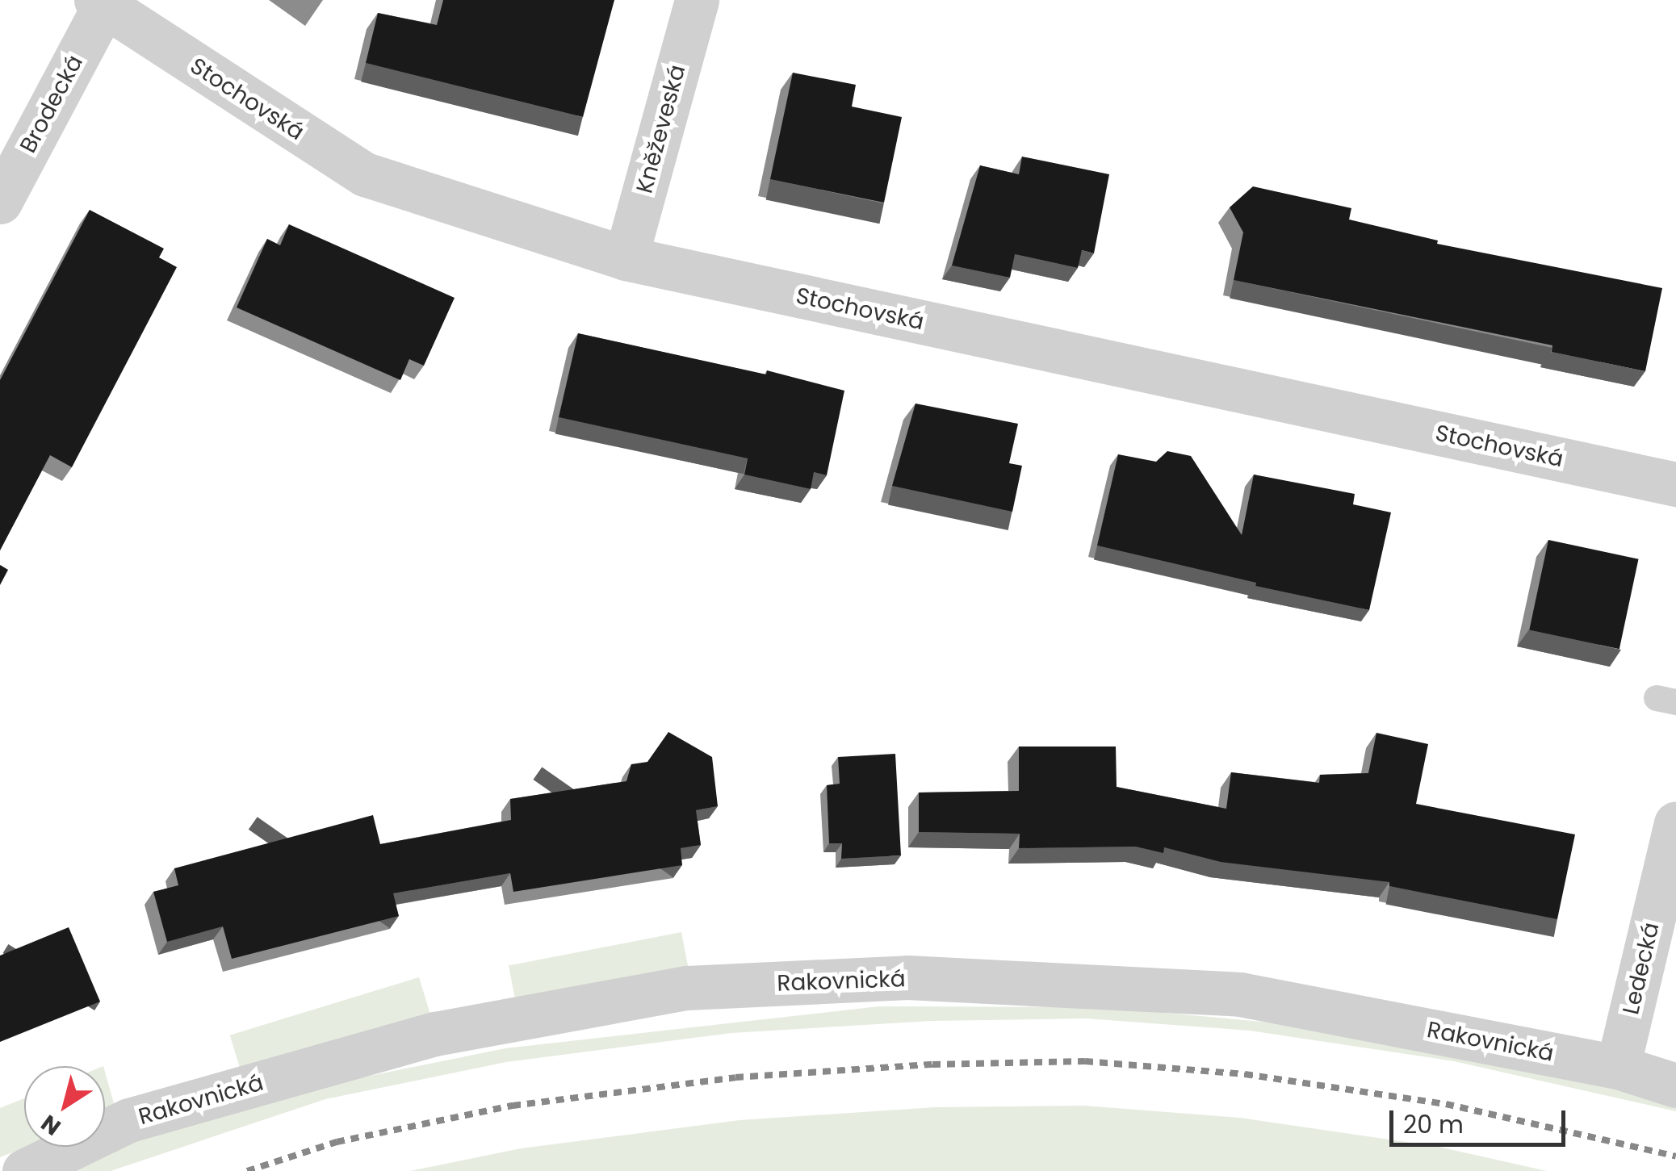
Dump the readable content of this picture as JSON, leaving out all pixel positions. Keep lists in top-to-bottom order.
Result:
{
  "streets": {
    "street": [
      "Stochovská",
      "Brodecká",
      "Kněževeská",
      "Ledecká",
      "Rakovnická"
    ]
  },
  "crossings": [
    ["Stochovská", "Brodecká"],
    ["Stochovská", "Kněževeská"],
    ["Ledecká", "Rakovnická"]
  ],
  "scale_bar": "20 m",
  "north": "bottom left"
}
